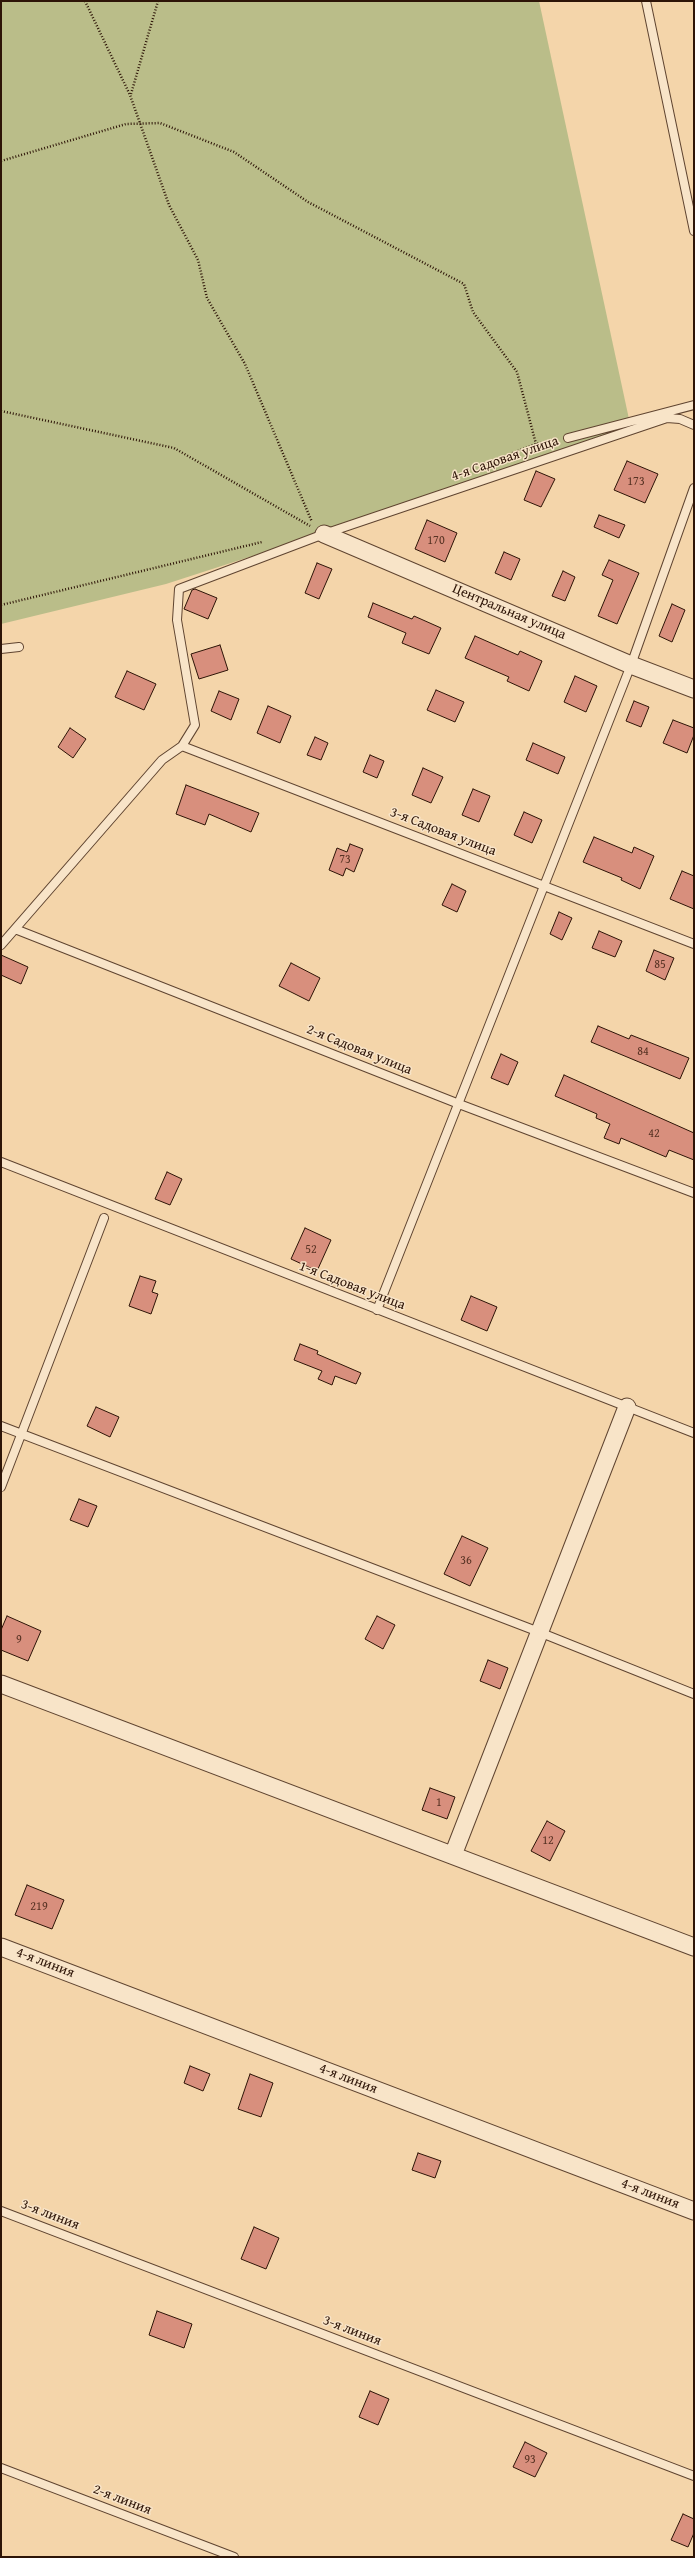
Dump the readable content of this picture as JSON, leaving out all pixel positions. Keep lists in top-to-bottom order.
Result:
{
  "streets": {
    "street": ["Центральная улица", "4-я линия"],
    "lane": [
      "4-я Садовая улица",
      "3-я Садовая улица",
      "2-я Садовая улица",
      "1-я Садовая улица",
      "3-я линия",
      "2-я линия"
    ]
  },
  "crossings": [
    ["4-я Садовая улица", "Центральная улица"],
    ["4-я Садовая улица", "3-я Садовая улица"]
  ],
  "house_numbers": [
    "173",
    "170",
    "73",
    "85",
    "84",
    "42",
    "52",
    "36",
    "9",
    "1",
    "12",
    "219",
    "93"
  ]
}
